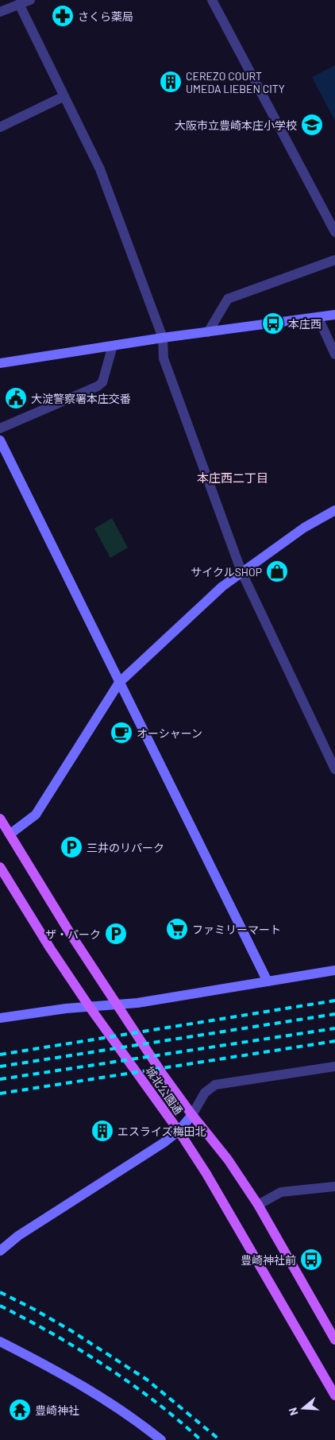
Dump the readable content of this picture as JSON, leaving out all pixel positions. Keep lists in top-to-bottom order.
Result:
{
  "streets": {
    "main road": ["城北公園通"]
  },
  "districts": ["本庄西二丁目"],
  "places": {
    "pharmacy": ["さくら薬局"],
    "building": ["CEREZO COURT UMEDA LIEBEN CITY", "エスライズ梅田北"],
    "school or university": ["大阪市立豊崎本庄小学校"],
    "bus stop": ["本庄西", "豊崎神社前"],
    "public building": ["大淀警察署本庄交番"],
    "shop": ["サイクルSHOP"],
    "cafe": ["オーシャーン"],
    "parking": ["三井のリパーク", "ザ・パーク"],
    "supermarket": ["ファミリーマート"],
    "temple": ["豊崎神社"]
  },
  "north": "left"
}
